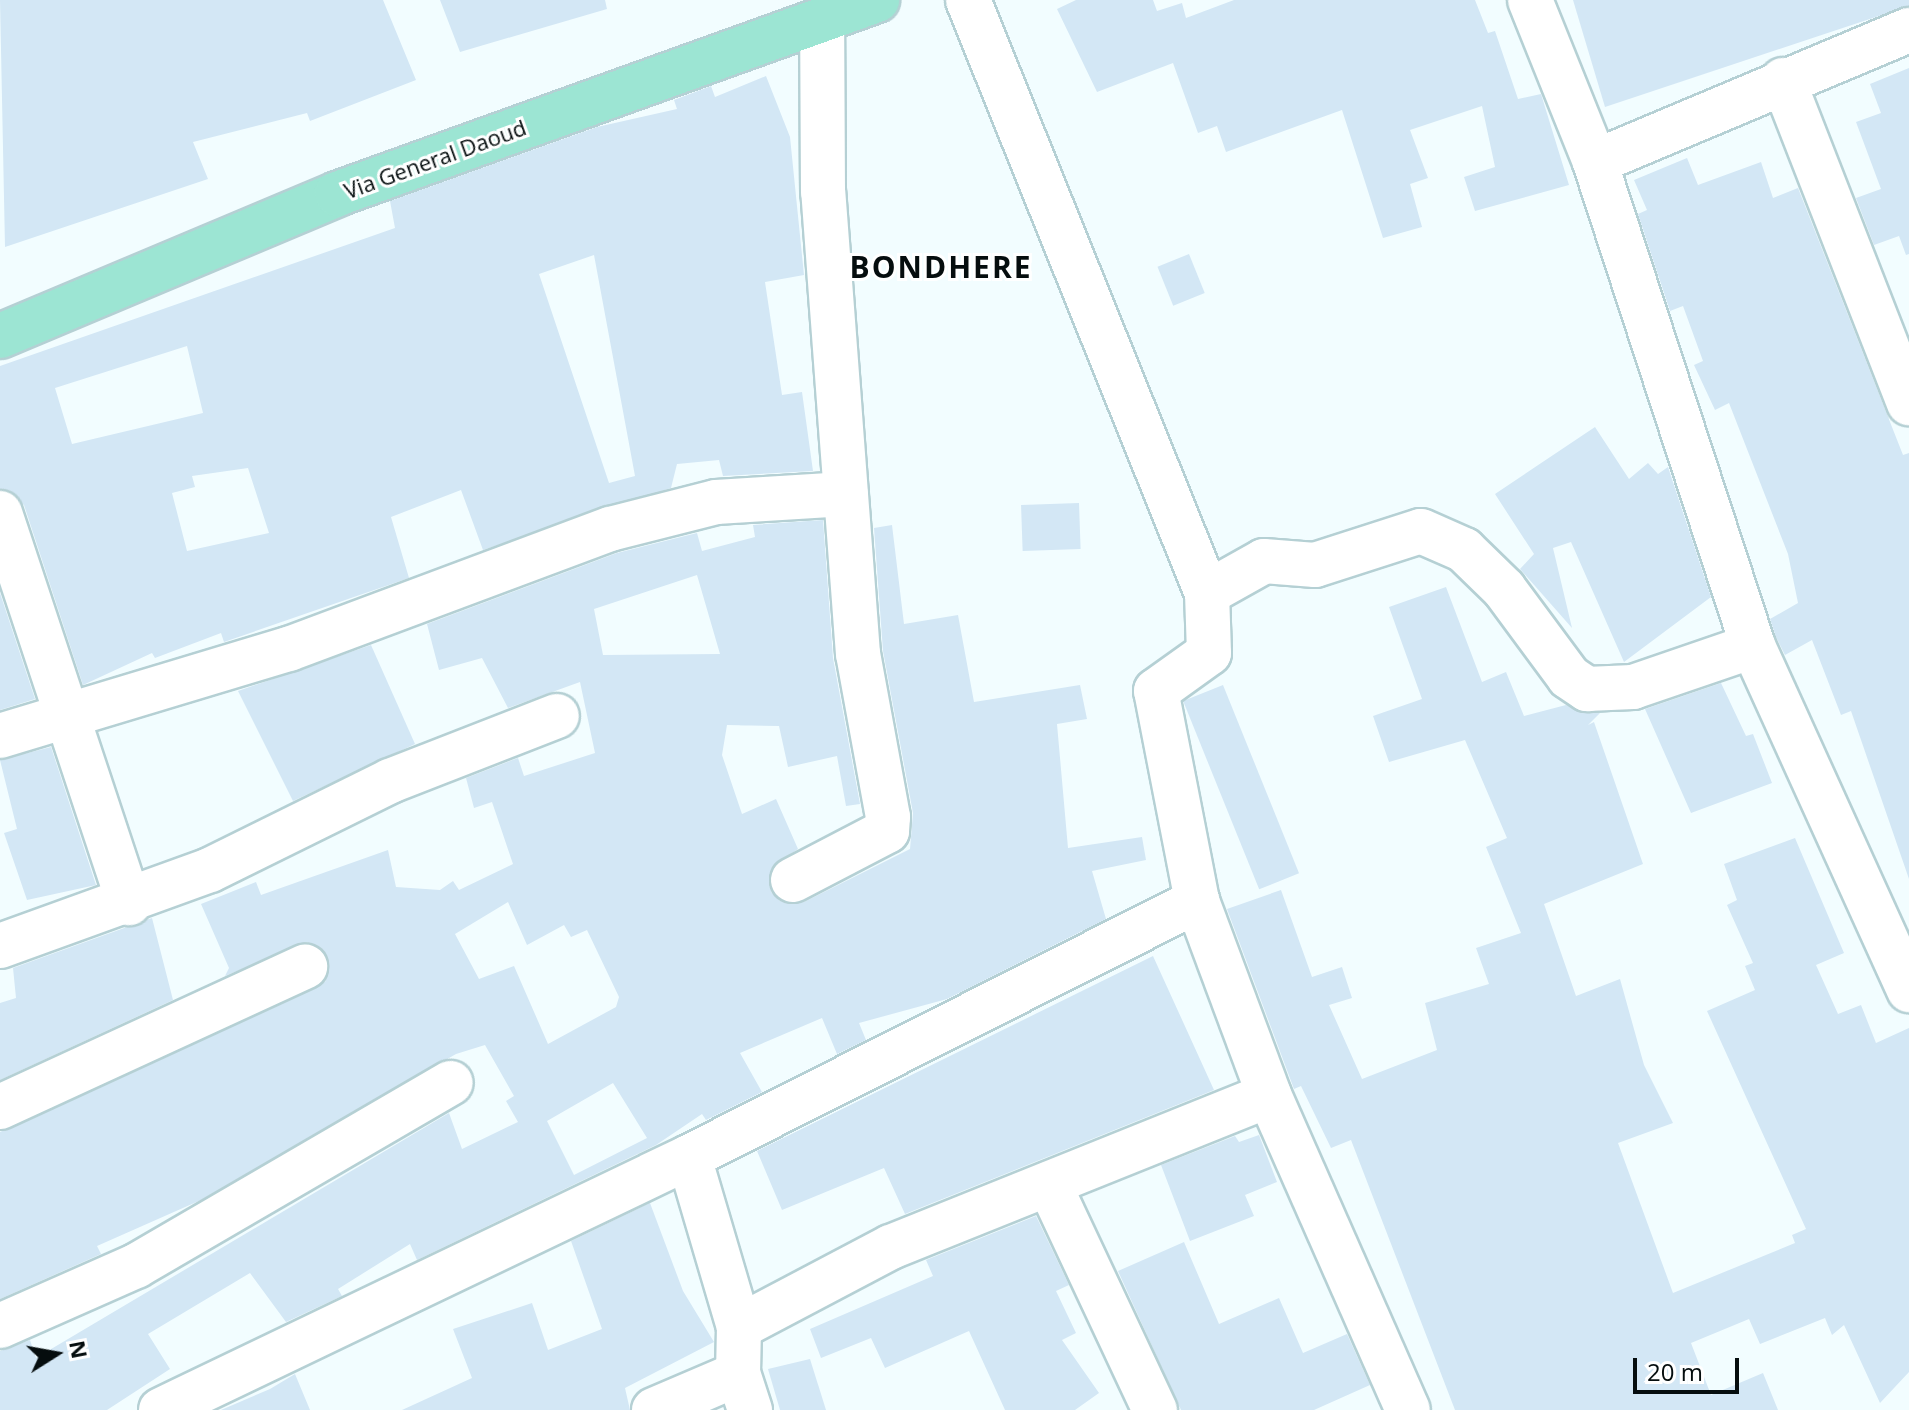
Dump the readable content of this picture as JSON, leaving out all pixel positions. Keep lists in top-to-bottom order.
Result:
{
  "streets": {
    "main road": ["Via General Daoud"]
  },
  "districts": ["BONDHERE"],
  "scale_bar": "20 m",
  "north": "right"
}
